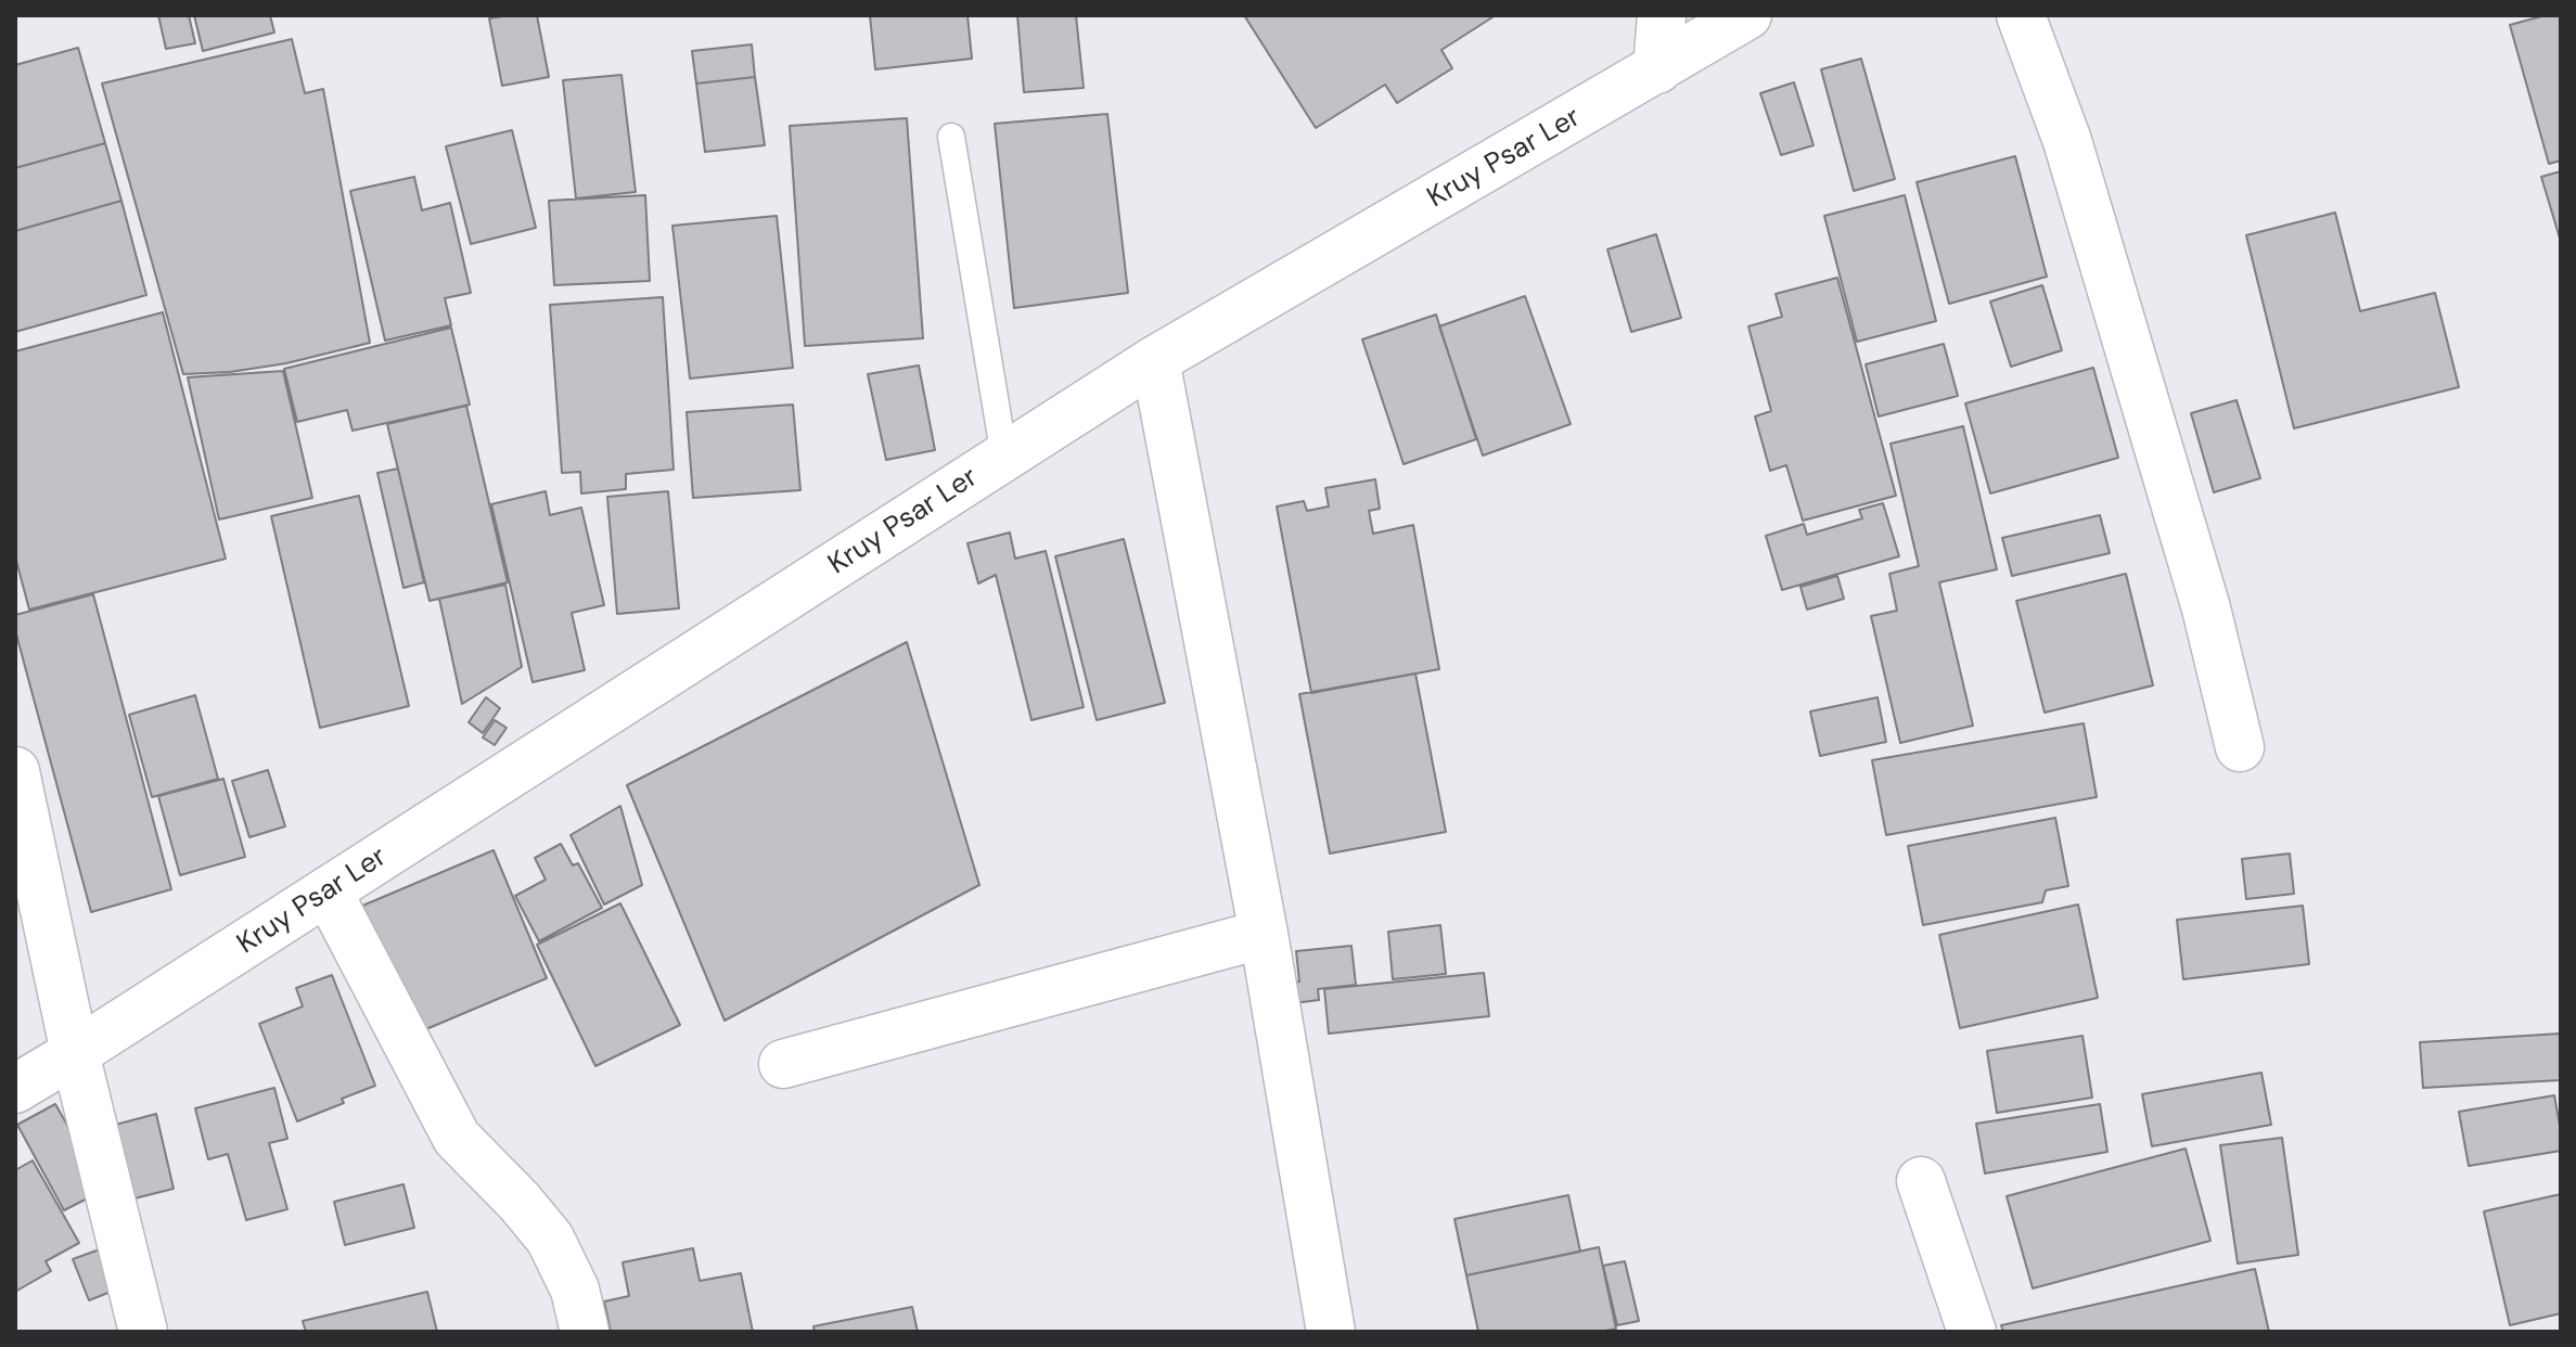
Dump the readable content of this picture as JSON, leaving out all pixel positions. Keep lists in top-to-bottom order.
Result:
{
  "streets": {
    "street": ["Kruy Psar Ler"]
  }
}
